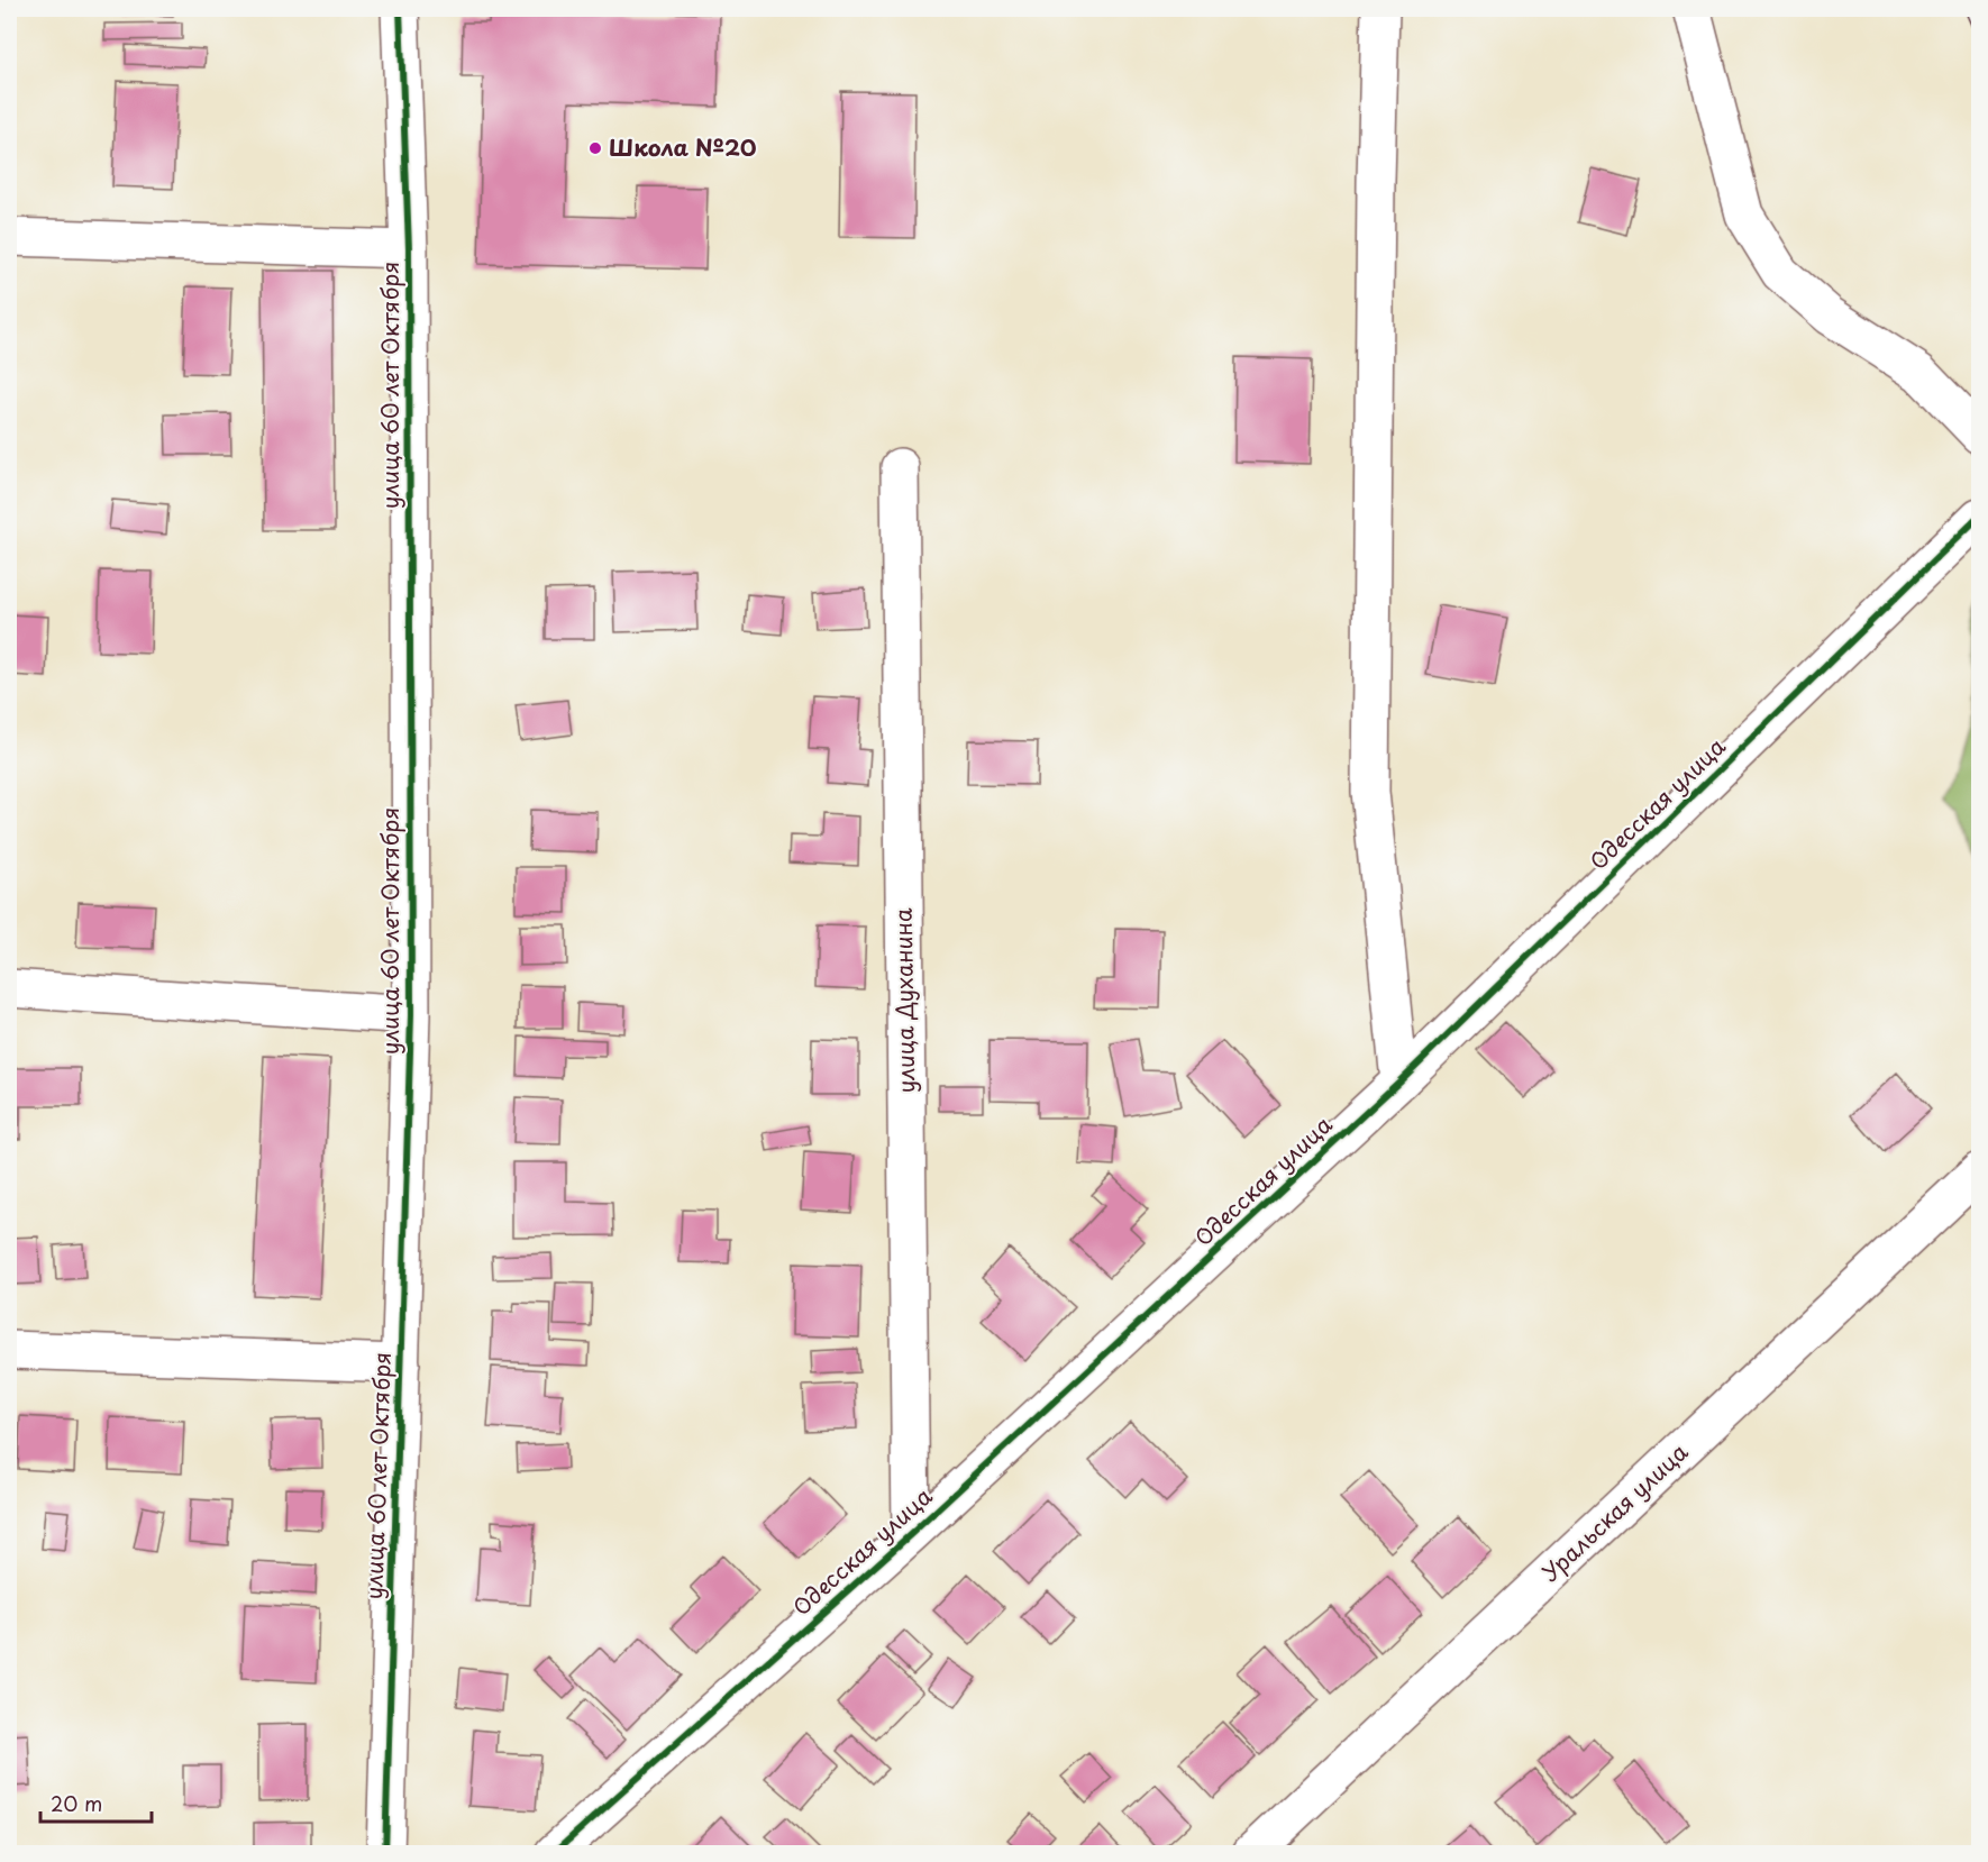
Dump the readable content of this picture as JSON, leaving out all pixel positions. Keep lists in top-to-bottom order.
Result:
{
  "streets": {
    "street": [
      "улица 60 лет Октября",
      "Одесская улица",
      "улица Духанина",
      "Уральская улица"
    ]
  },
  "crossings": [
    ["Одесская улица", "улица Духанина"]
  ],
  "places": ["Школа №20"],
  "scale_bar": "20 m"
}
